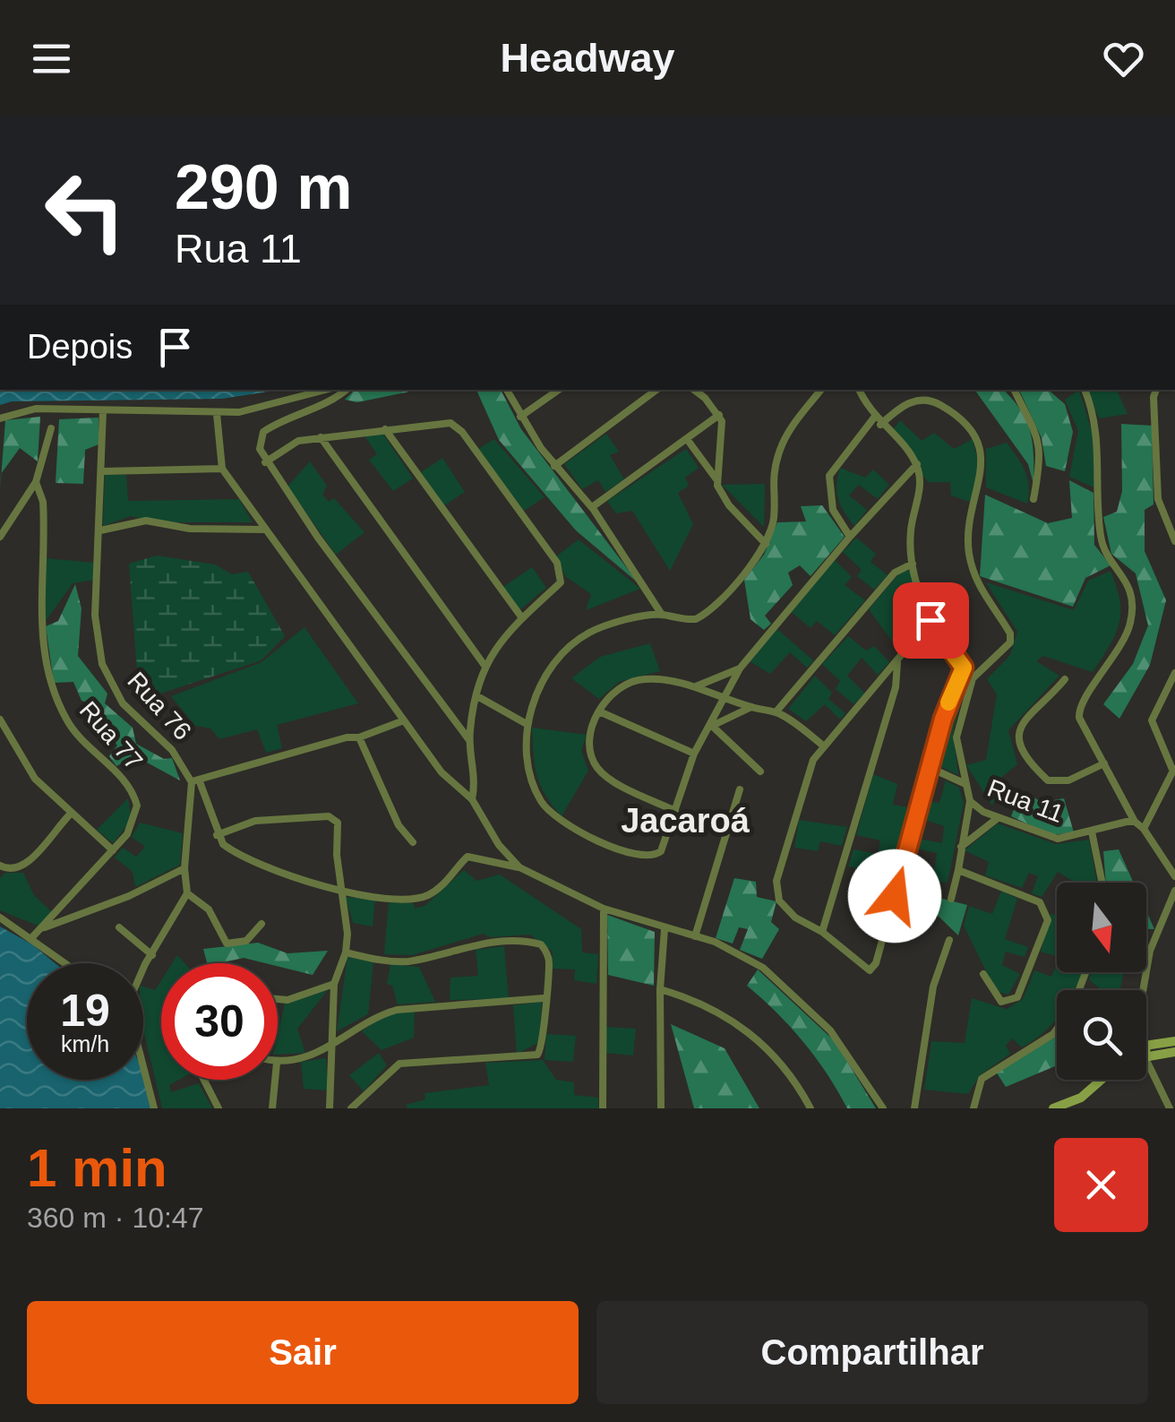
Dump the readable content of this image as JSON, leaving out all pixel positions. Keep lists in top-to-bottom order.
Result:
{
  "streets": {
    "street": ["Rua 76", "Rua 77", "Rua 11"]
  },
  "districts": ["Jacaroá"],
  "north": "bottom",
  "page": {
    "header": "Headway",
    "turn": ["290 m", "Rua 11"],
    "then": "Depois",
    "speed": "19 km/h",
    "limit": "30",
    "heading": ["1 min", "360 m · 10:47"],
    "buttons": ["Sair", "Compartilhar"]
  }
}
